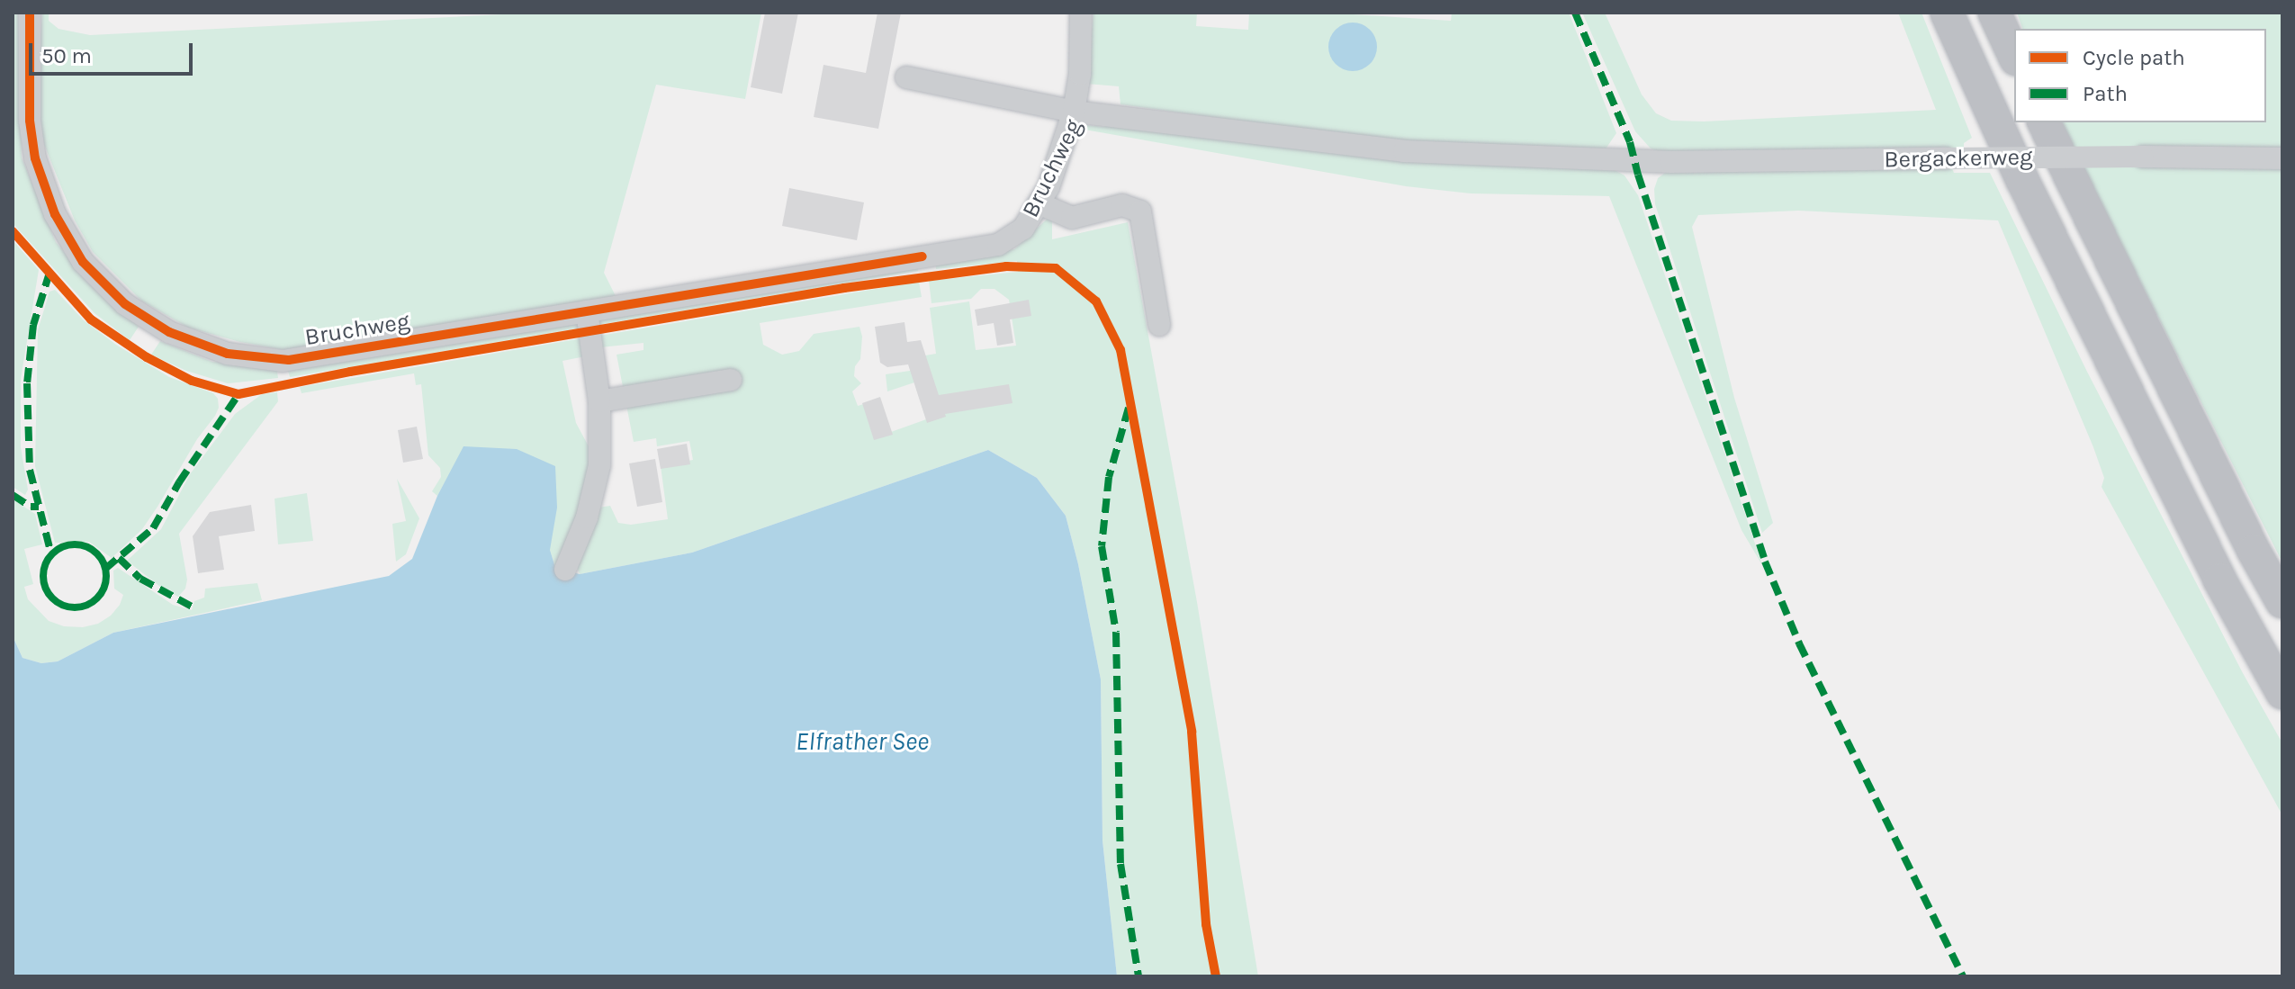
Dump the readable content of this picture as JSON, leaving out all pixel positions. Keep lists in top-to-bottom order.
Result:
{
  "streets": {
    "street": ["Bergackerweg", "Bruchweg"]
  },
  "crossings": [
    ["Bergackerweg", "Bruchweg"]
  ],
  "water": ["Elfrather See"],
  "legend": ["Cycle path", "Path"],
  "scale_bar": "50 m"
}
